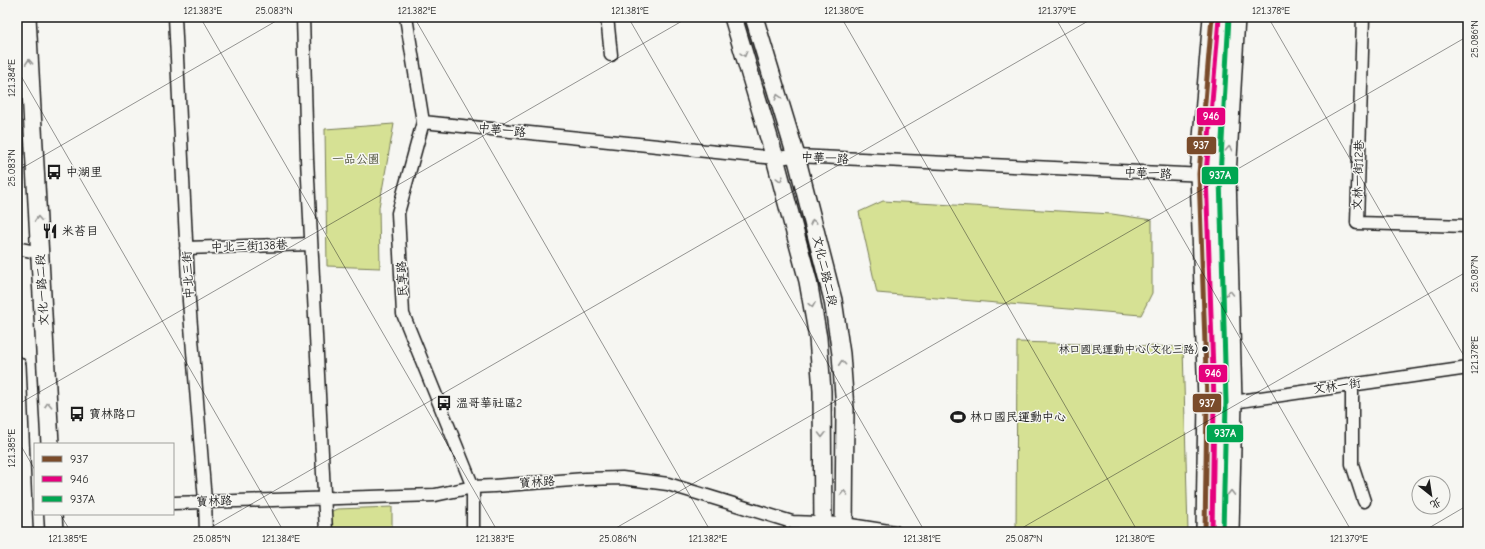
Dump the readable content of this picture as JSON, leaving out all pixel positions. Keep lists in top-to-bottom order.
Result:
{
  "streets": {
    "street": [
      "中華一路",
      "文林一街12巷",
      "中北三街138巷",
      "文化二路二段",
      "中北三街",
      "民享路",
      "文化一路二段",
      "文林一街",
      "寶林路"
    ]
  },
  "crossings": [
    ["中華一路", "文化二路二段"],
    ["中華一路", "民享路"],
    ["中北三街138巷", "中北三街"],
    ["文化二路二段", "寶林路"],
    ["中北三街", "寶林路"],
    ["民享路", "寶林路"]
  ],
  "one_way": ["文化一路二段"],
  "parks": ["一品公園"],
  "places": {
    "bus stop": ["中湖里", "溫哥華社區2", "寶林路口"],
    "restaurant": ["米苔目"],
    "other": ["林口國民運動中心(文化三路)"],
    "sports": ["林口國民運動中心"]
  },
  "lines": ["transit line 937", "transit line 937A", "transit line 946"],
  "legend": ["937", "946", "937A"],
  "north": "bottom right",
  "coordinates": [
    "121.383°E",
    "25.083°N",
    "121.382°E",
    "121.381°E",
    "121.380°E",
    "121.379°E",
    "121.378°E",
    "25.086°N",
    "121.384°E",
    "25.087°N",
    "121.385°E",
    "25.085°N"
  ]
}
